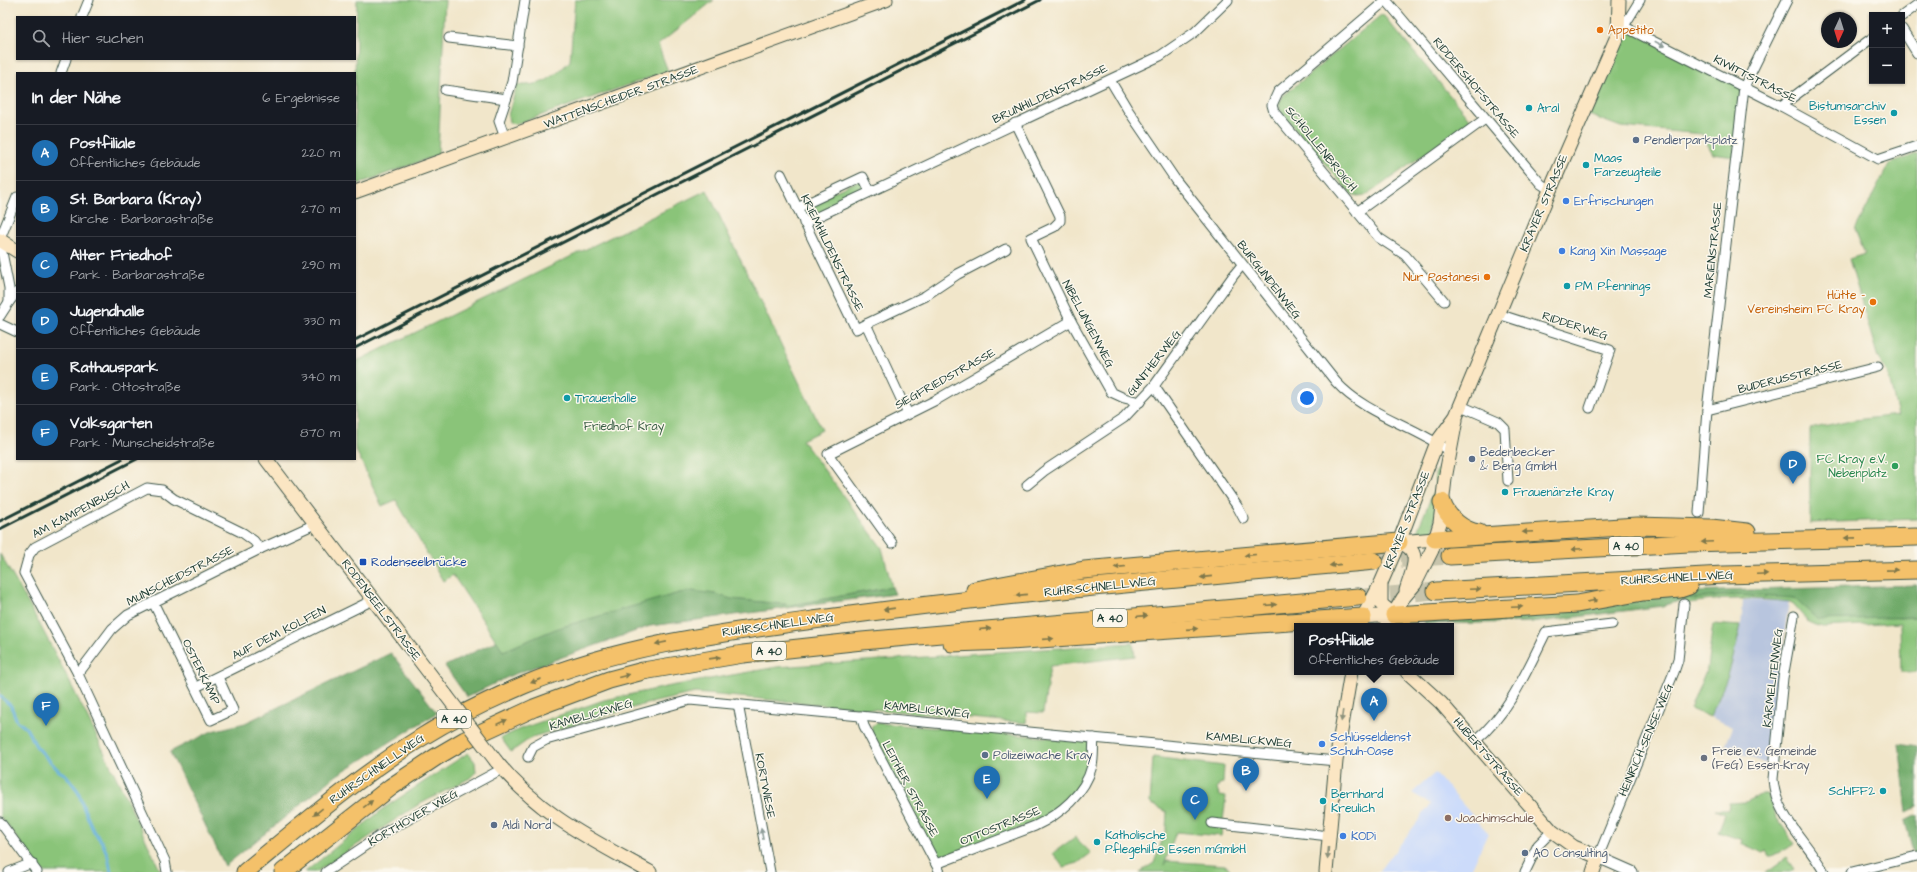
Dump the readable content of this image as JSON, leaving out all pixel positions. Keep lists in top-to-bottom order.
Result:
{
  "streets": {
    "highway": ["A 40", "RUHRSCHNELLWEG"],
    "main road": [
      "WATTENSCHEIDER STRASSE",
      "KRAYER STRASSE",
      "RODENSEELSTRASSE",
      "HEINRICH-SENSE-WEG",
      "HUBERTSTRASSE"
    ],
    "street": [
      "KIWITTSTRASSE",
      "RIDDERSHOFSTRASSE",
      "BRUNHILDENSTRASSE",
      "SCHOLLENBROICH",
      "MARIENSTRASSE",
      "KRIEMHILDENSTRASSE",
      "BURGUNDENWEG",
      "NIBELUNGENWEG",
      "RIDDERWEG",
      "GUNTHERWEG",
      "BUDERUSSTRASSE",
      "SIEGFRIEDSTRASSE",
      "AM KAMPENBUSCH",
      "MUNSCHEIDSTRASSE",
      "AUF DEM KOLFEN",
      "OSTERKAMP",
      "KARMELITENWEG",
      "KAMBLICKWEG",
      "KORTWIESE",
      "LEITHER STRASSE",
      "KORTHOVER WEG",
      "OTTOSTRASSE"
    ]
  },
  "crossings": [
    ["KIWITTSTRASSE", "KRAYER STRASSE"],
    ["KIWITTSTRASSE", "MARIENSTRASSE"],
    ["RIDDERSHOFSTRASSE", "SCHOLLENBROICH"],
    ["RIDDERSHOFSTRASSE", "KRAYER STRASSE"],
    ["BRUNHILDENSTRASSE", "KRIEMHILDENSTRASSE"],
    ["BRUNHILDENSTRASSE", "BURGUNDENWEG"],
    ["BRUNHILDENSTRASSE", "NIBELUNGENWEG"],
    ["KRAYER STRASSE", "BURGUNDENWEG"],
    ["KRAYER STRASSE", "RIDDERWEG"],
    ["MARIENSTRASSE", "BUDERUSSTRASSE"],
    ["KRIEMHILDENSTRASSE", "SIEGFRIEDSTRASSE"],
    ["BURGUNDENWEG", "GUNTHERWEG"],
    ["NIBELUNGENWEG", "GUNTHERWEG"],
    ["NIBELUNGENWEG", "SIEGFRIEDSTRASSE"],
    ["AM KAMPENBUSCH", "MUNSCHEIDSTRASSE"],
    ["MUNSCHEIDSTRASSE", "RODENSEELSTRASSE"],
    ["MUNSCHEIDSTRASSE", "OSTERKAMP"],
    ["RODENSEELSTRASSE", "AUF DEM KOLFEN"],
    ["RODENSEELSTRASSE", "KORTHOVER WEG"],
    ["AUF DEM KOLFEN", "OSTERKAMP"],
    ["KAMBLICKWEG", "KORTWIESE"],
    ["KAMBLICKWEG", "LEITHER STRASSE"],
    ["KAMBLICKWEG", "OTTOSTRASSE"],
    ["HEINRICH-SENSE-WEG", "HUBERTSTRASSE"],
    ["LEITHER STRASSE", "OTTOSTRASSE"]
  ],
  "one_way": ["KIWITTSTRASSE", "KORTWIESE"],
  "parks": ["Friedhof Kray"],
  "places": {
    "other": [
      "Appetito",
      "Aral",
      "Bistumsarchiv Essen",
      "Pendlerparkplatz",
      "Maas Farzeugteile",
      "Erfrischungen",
      "Kang Xin Massage",
      "Nur Pastanesi",
      "PM Pfennings",
      "Hütte - Vereinsheim FC Kray",
      "Trauerhalle",
      "Bedenbecker & Berg GmbH",
      "FC Kray e.V. Nebenplatz",
      "Frauenärzte Kray",
      "Schlüsseldienst Schuh-Oase",
      "Polizeiwache Kray",
      "Freie ev. Gemeinde (FeG) Essen-Kray",
      "SchIFF2",
      "Bernhard Kreulich",
      "Joachimschule",
      "Aldi Nord",
      "KODi",
      "Katholische Pflegehilfe Essen mGmbH",
      "AO Consulting"
    ],
    "transit": ["Rodenseelbrücke"]
  },
  "north": "bottom",
  "page": {
    "map_buttons": ["+", "−"],
    "search": "Hier suchen",
    "heading": ["In der Nähe", "6 Ergebnisse"],
    "list": [
      {
        "mark": "A",
        "name": "Postfiliale",
        "note": "Öffentliches Gebäude",
        "value": "220 m"
      },
      {
        "mark": "B",
        "name": "St. Barbara (Kray)",
        "note": "Kirche · Barbarastraße",
        "value": "270 m"
      },
      {
        "mark": "C",
        "name": "Alter Friedhof",
        "note": "Park · Barbarastraße",
        "value": "290 m"
      },
      {
        "mark": "D",
        "name": "Jugendhalle",
        "note": "Öffentliches Gebäude",
        "value": "330 m"
      },
      {
        "mark": "E",
        "name": "Rathauspark",
        "note": "Park · Ottostraße",
        "value": "340 m"
      },
      {
        "mark": "F",
        "name": "Volksgarten",
        "note": "Park · Munscheidstraße",
        "value": "870 m"
      }
    ],
    "pins": [
      "D",
      "A",
      "F",
      "B",
      "E",
      "C"
    ],
    "popup": ["Postfiliale", "Öffentliches Gebäude"]
  }
}
